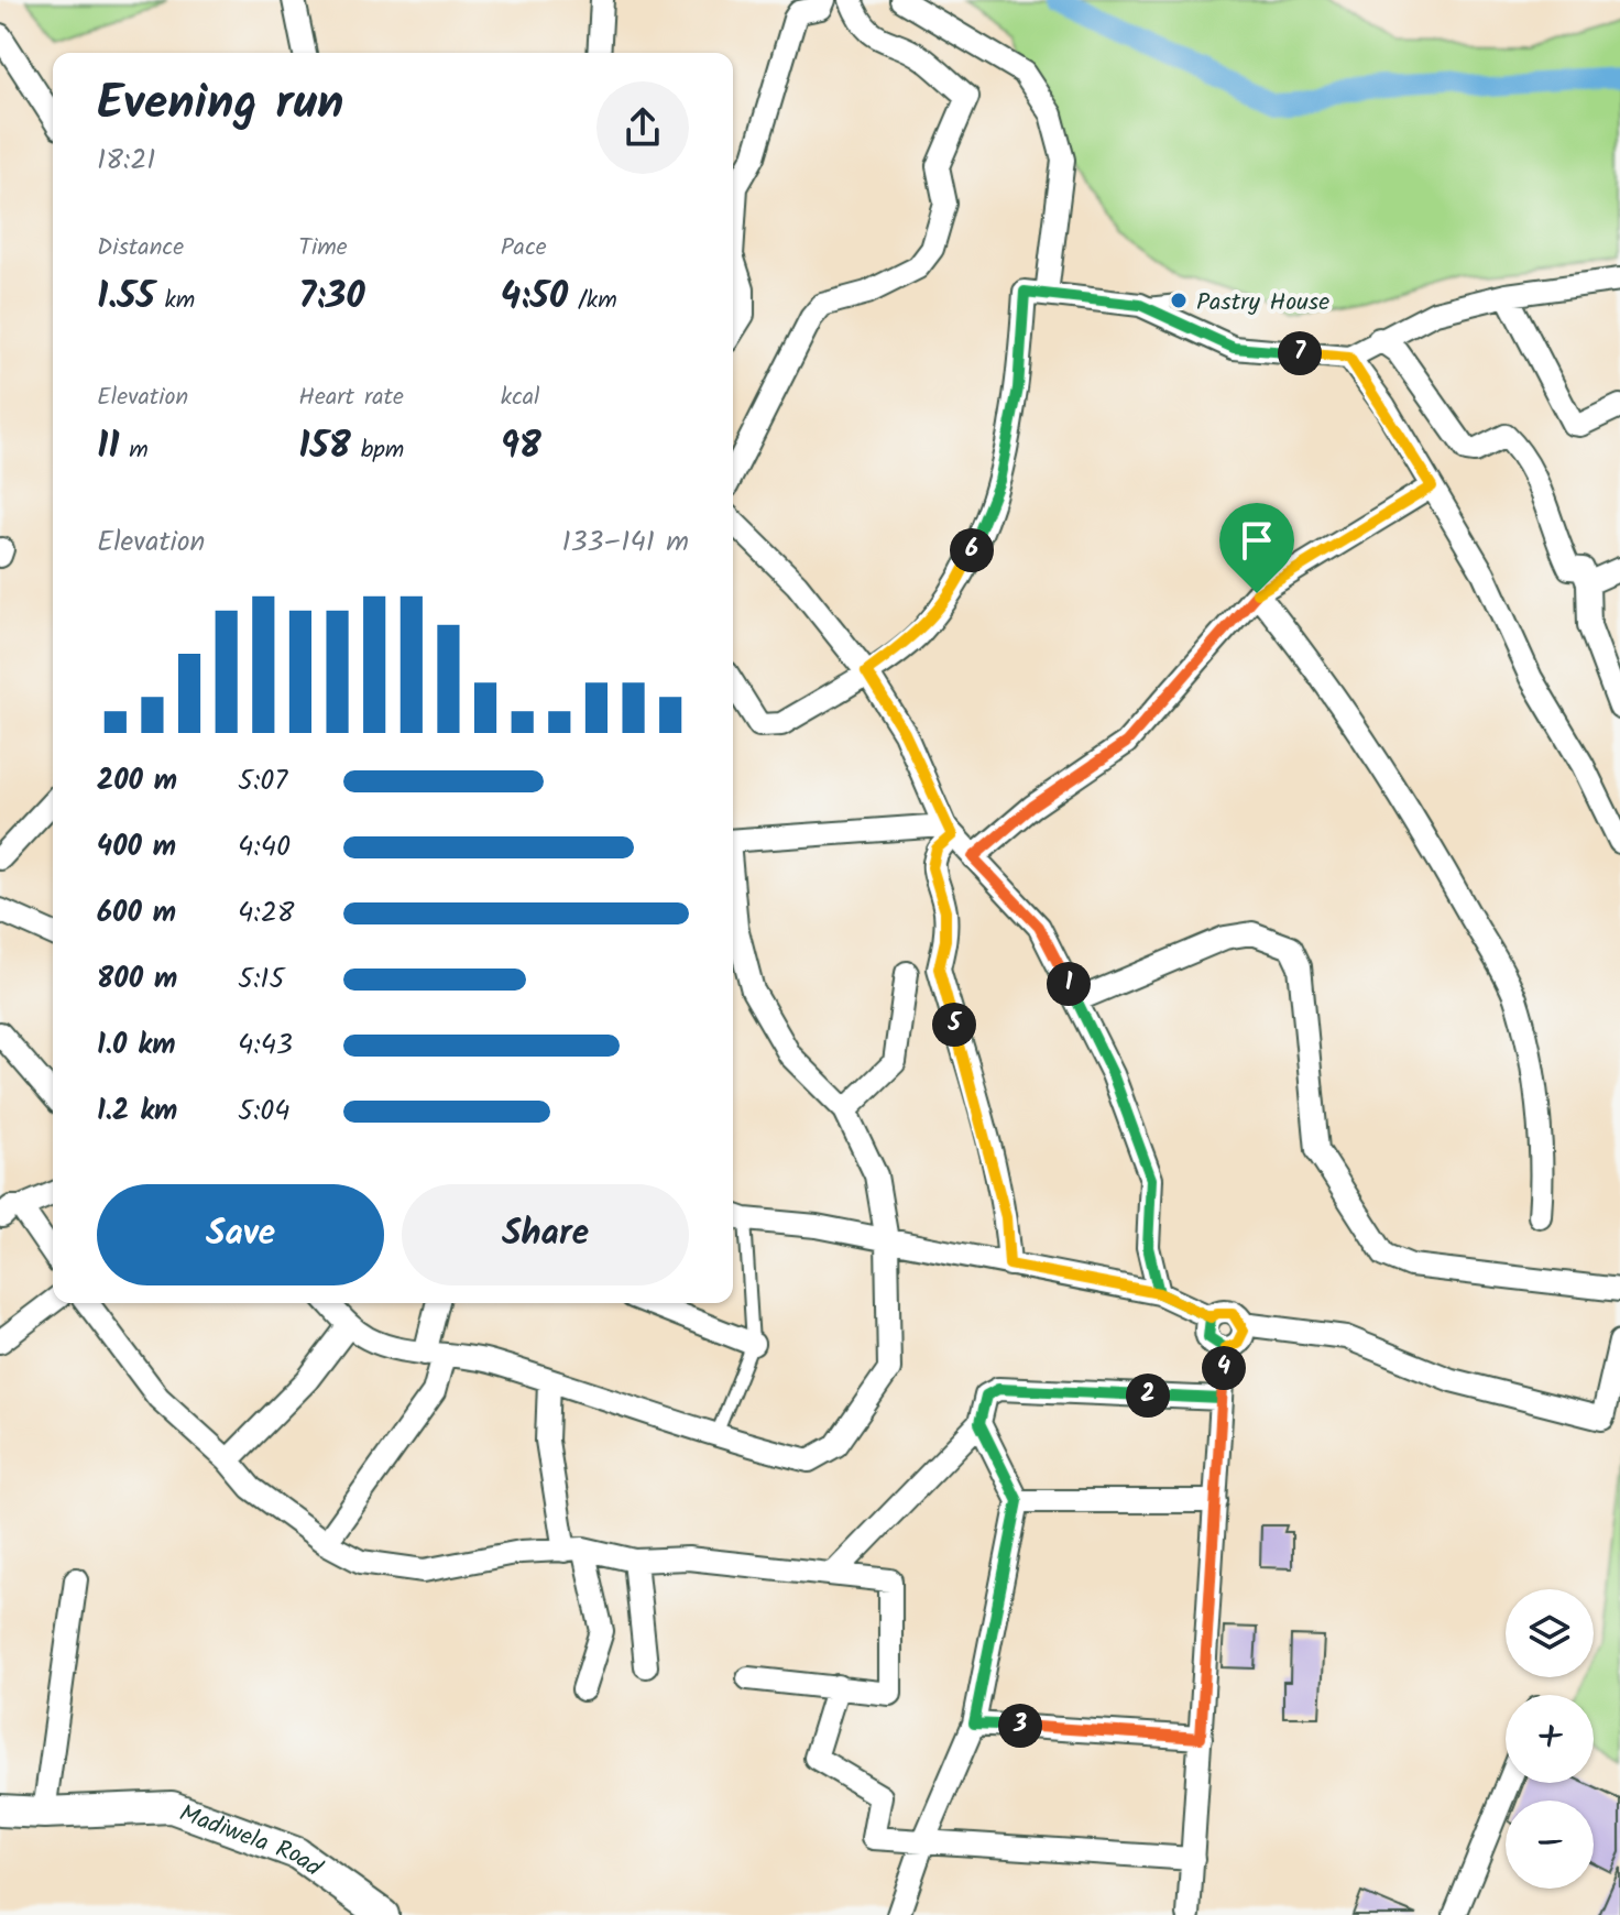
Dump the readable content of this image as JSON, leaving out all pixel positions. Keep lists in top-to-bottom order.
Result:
{
  "streets": {
    "main road": ["Madiwela Road"]
  },
  "places": ["Pastry House"],
  "page": {
    "heading": ["Evening run", "18:21"],
    "stats": [
      ["Distance", "1.55 km"],
      ["Time", "7:30"],
      ["Pace", "4:50 /km"],
      ["Elevation", "11 m"],
      ["Heart rate", "158 bpm"],
      ["kcal", "98"]
    ],
    "pins": [
      "7",
      "6",
      "1",
      "5",
      "4",
      "2",
      "3"
    ],
    "chart": ["Elevation", "133–141 m"],
    "list": [
      {
        "name": "200 m",
        "note": "5:07"
      },
      {
        "name": "400 m",
        "note": "4:40"
      },
      {
        "name": "600 m",
        "note": "4:28"
      },
      {
        "name": "800 m",
        "note": "5:15"
      },
      {
        "name": "1.0 km",
        "note": "4:43"
      },
      {
        "name": "1.2 km",
        "note": "5:04"
      }
    ],
    "buttons": ["Save", "Share"],
    "map_buttons": ["+", "−"]
  }
}
